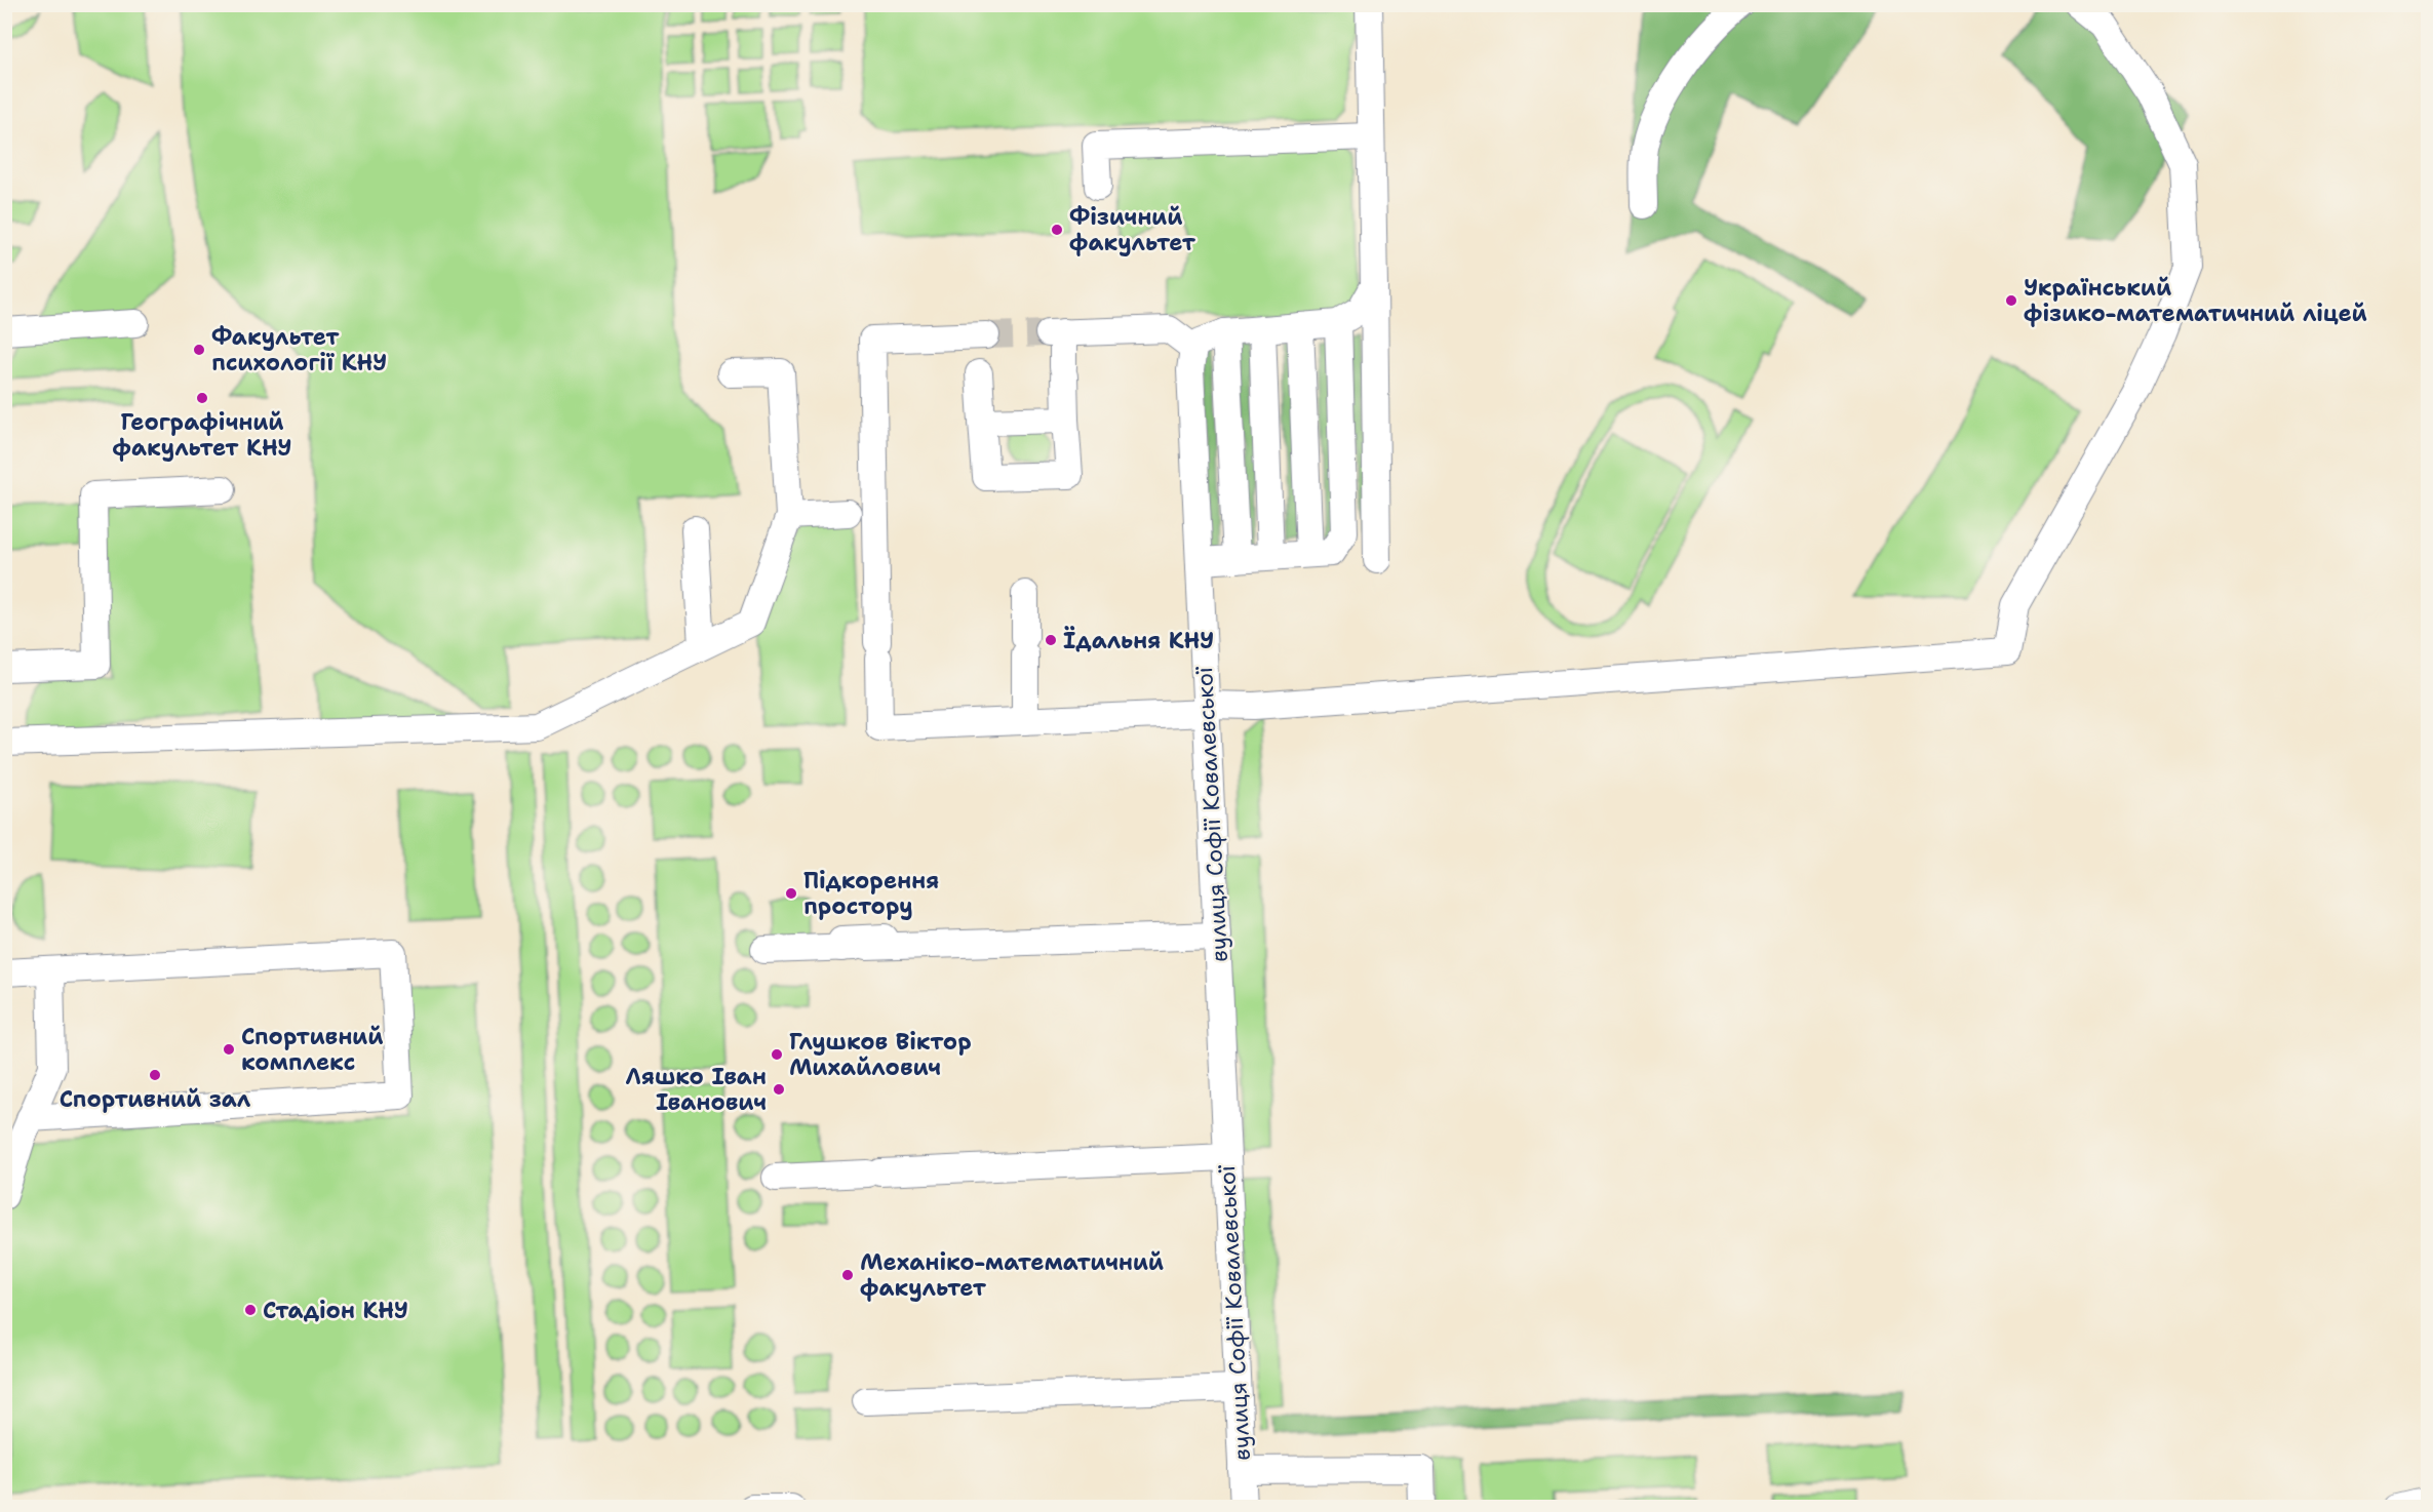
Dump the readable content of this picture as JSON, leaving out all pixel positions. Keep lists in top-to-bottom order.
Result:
{
  "streets": {
    "street": ["вулиця Софії Ковалевської"]
  },
  "places": [
    "Фізичний факультет",
    "Український фізико-математичний ліцей",
    "Факультет психології КНУ",
    "Географічний факультет КНУ",
    "Їдальня КНУ",
    "Підкорення простору",
    "Спортивний комплекс",
    "Глушков Віктор Михайлович",
    "Спортивний зал",
    "Ляшко Іван Іванович",
    "Механіко-математичний факультет",
    "Стадіон КНУ"
  ]
}
